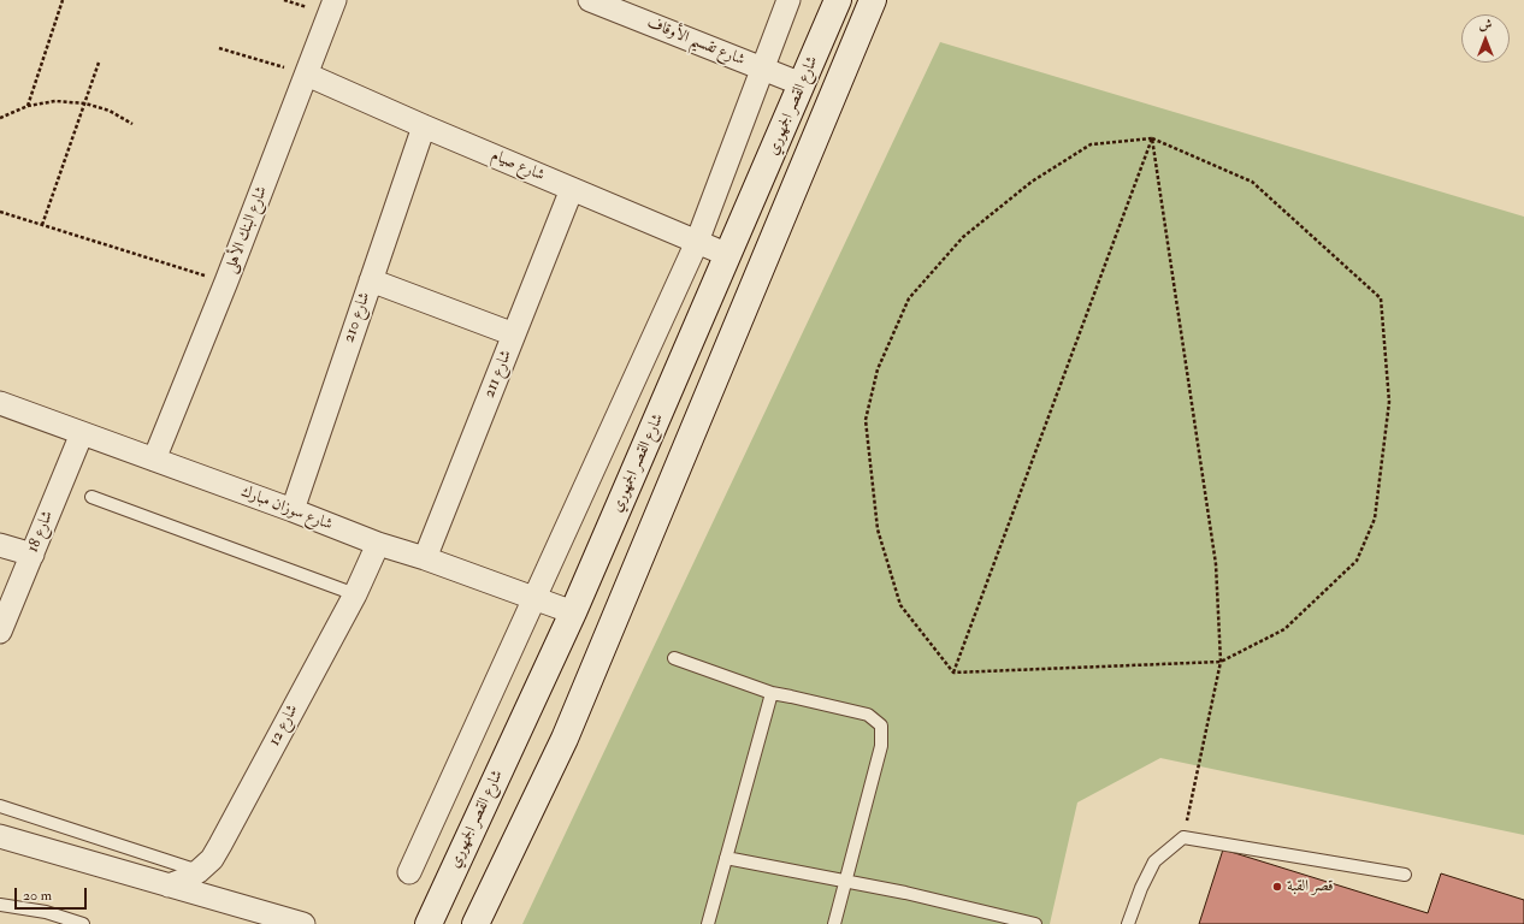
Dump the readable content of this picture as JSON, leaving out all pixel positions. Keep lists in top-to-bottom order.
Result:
{
  "streets": {
    "main road": ["شارع القصر الجمهوري"],
    "street": [
      "شارع تقسيم الأوقاف",
      "شارع صيام",
      "شارع البنك الأهلى",
      "شارع 210",
      "شارع 211",
      "شارع سوزان مبارك",
      "شارع 18",
      "شارع 12"
    ]
  },
  "crossings": [
    ["شارع تقسيم الأوقاف", "شارع القصر الجمهوري"],
    ["شارع القصر الجمهوري", "شارع صيام"],
    ["شارع القصر الجمهوري", "شارع سوزان مبارك"],
    ["شارع صيام", "شارع البنك الأهلى"],
    ["شارع صيام", "شارع 210"],
    ["شارع صيام", "شارع 211"],
    ["شارع البنك الأهلى", "شارع سوزان مبارك"],
    ["شارع 210", "شارع سوزان مبارك"],
    ["شارع 211", "شارع سوزان مبارك"],
    ["شارع سوزان مبارك", "شارع 18"],
    ["شارع سوزان مبارك", "شارع 12"]
  ],
  "places": ["قصر القبة"],
  "scale_bar": "20 m",
  "north": "top"
}
